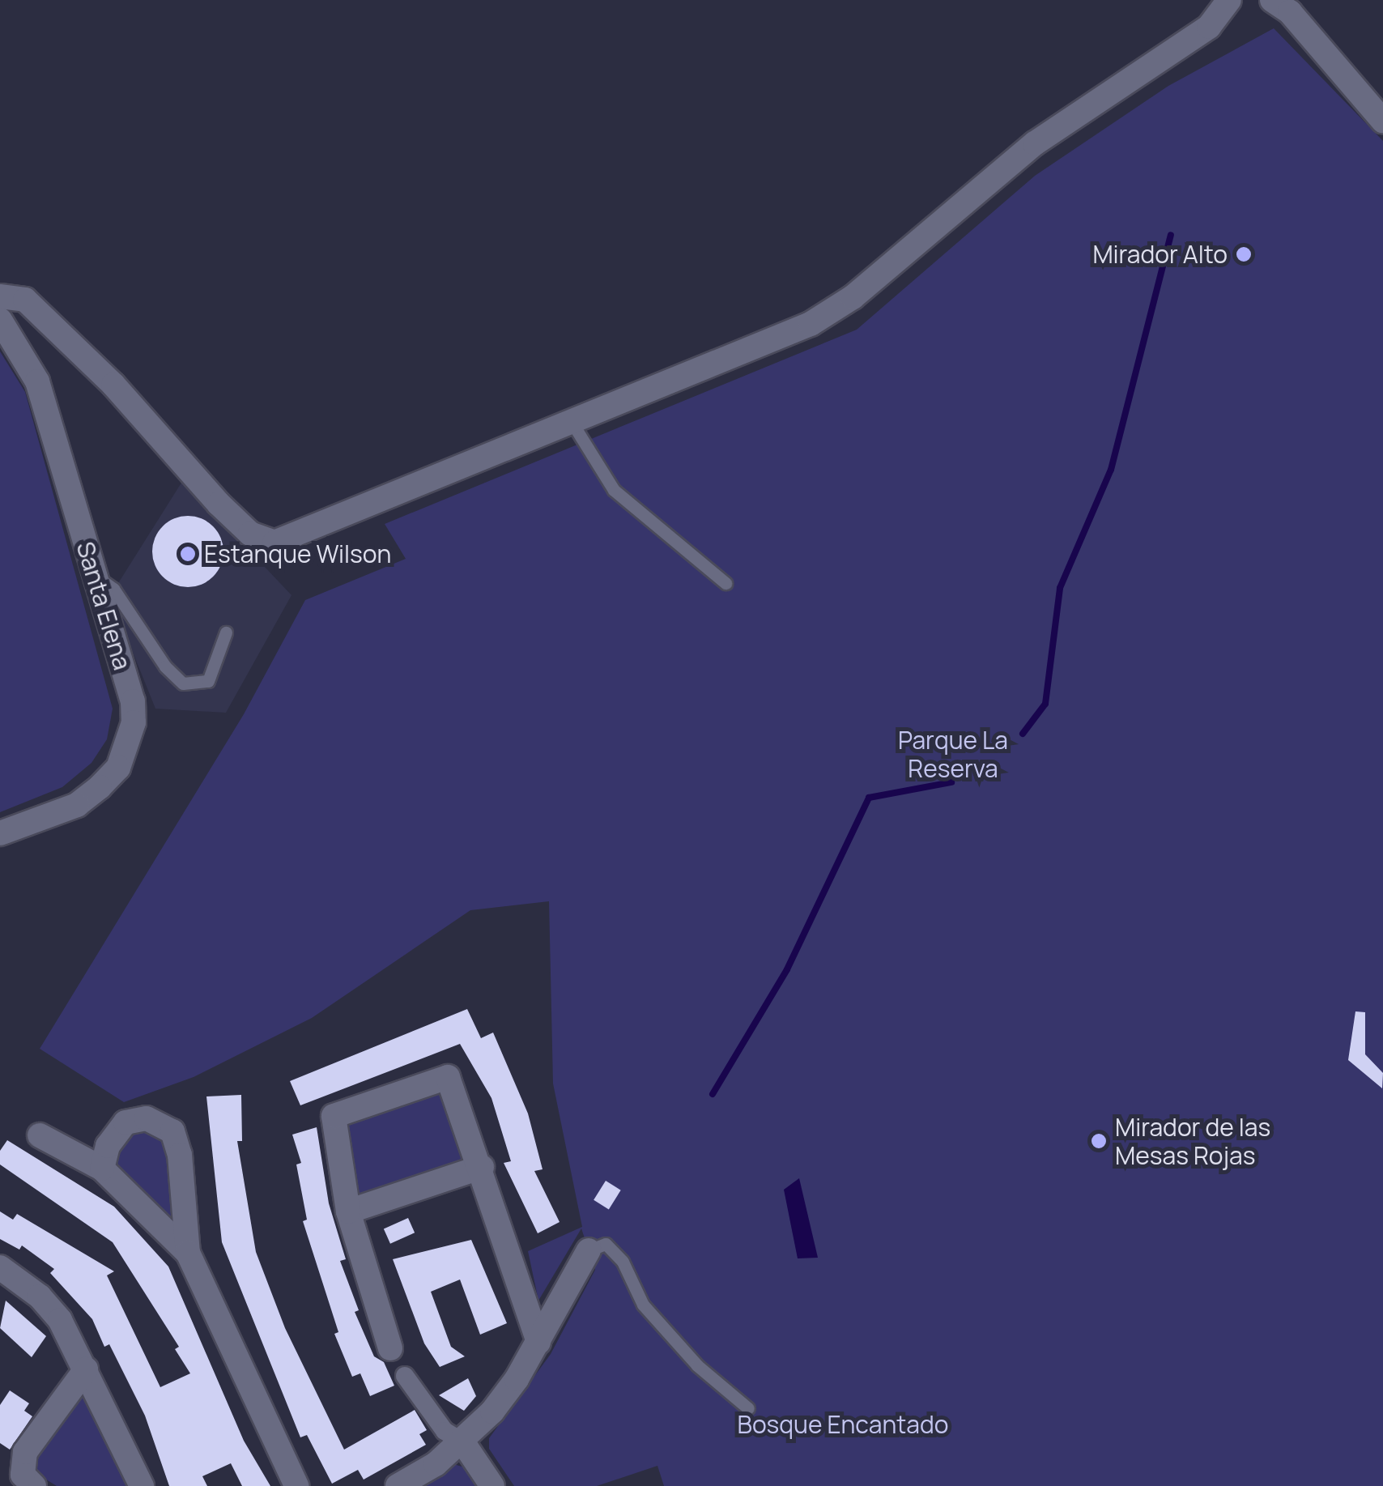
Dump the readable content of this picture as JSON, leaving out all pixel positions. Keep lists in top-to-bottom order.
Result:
{
  "streets": {
    "street": ["Santa Elena"]
  },
  "parks": ["Parque La Reserva", "Bosque Encantado"],
  "places": ["Mirador Alto", "Estanque Wilson", "Mirador de las Mesas Rojas"]
}
